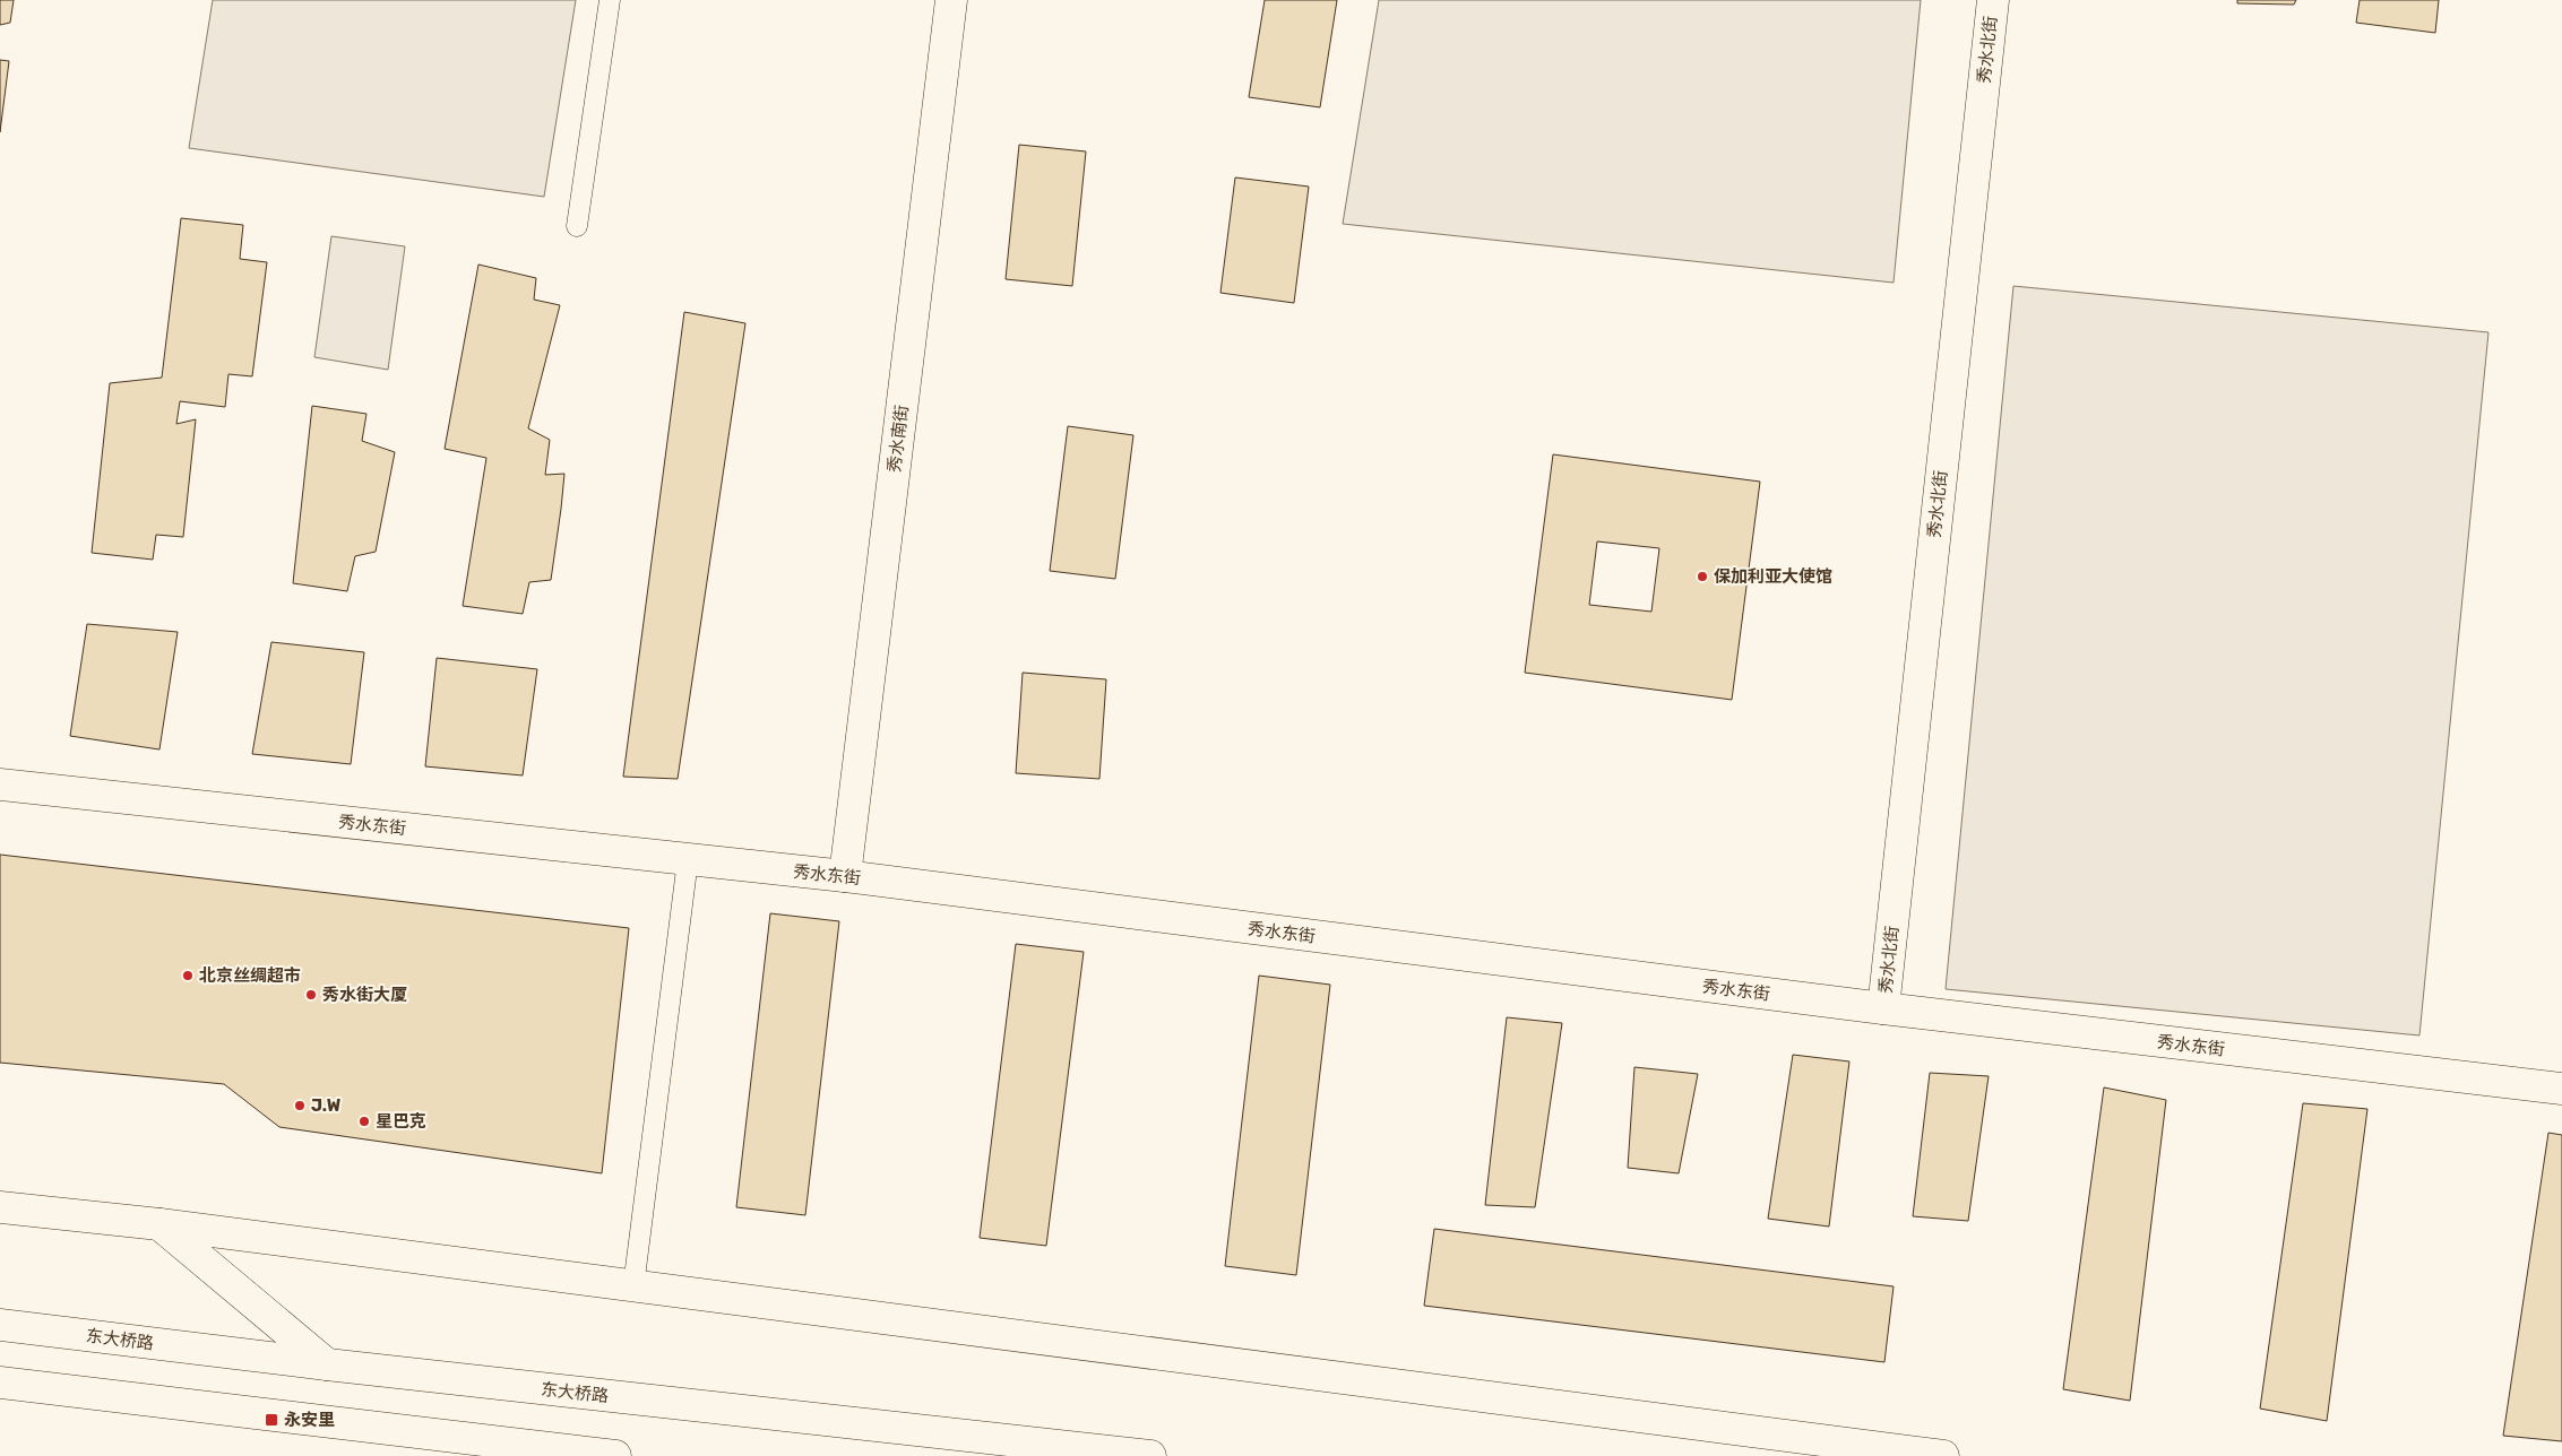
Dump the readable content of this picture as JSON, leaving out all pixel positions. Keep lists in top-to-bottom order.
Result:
{
  "streets": {
    "street": [
      "秀水北街",
      "秀水南街",
      "秀水东街",
      "东大桥路"
    ]
  },
  "crossings": [
    ["秀水北街", "秀水东街"],
    ["秀水南街", "秀水东街"]
  ],
  "places": {
    "other": [
      "保加利亚大使馆",
      "北京丝绸超市",
      "秀水街大厦",
      "J.W",
      "星巴克"
    ],
    "transit": ["永安里"]
  }
}
